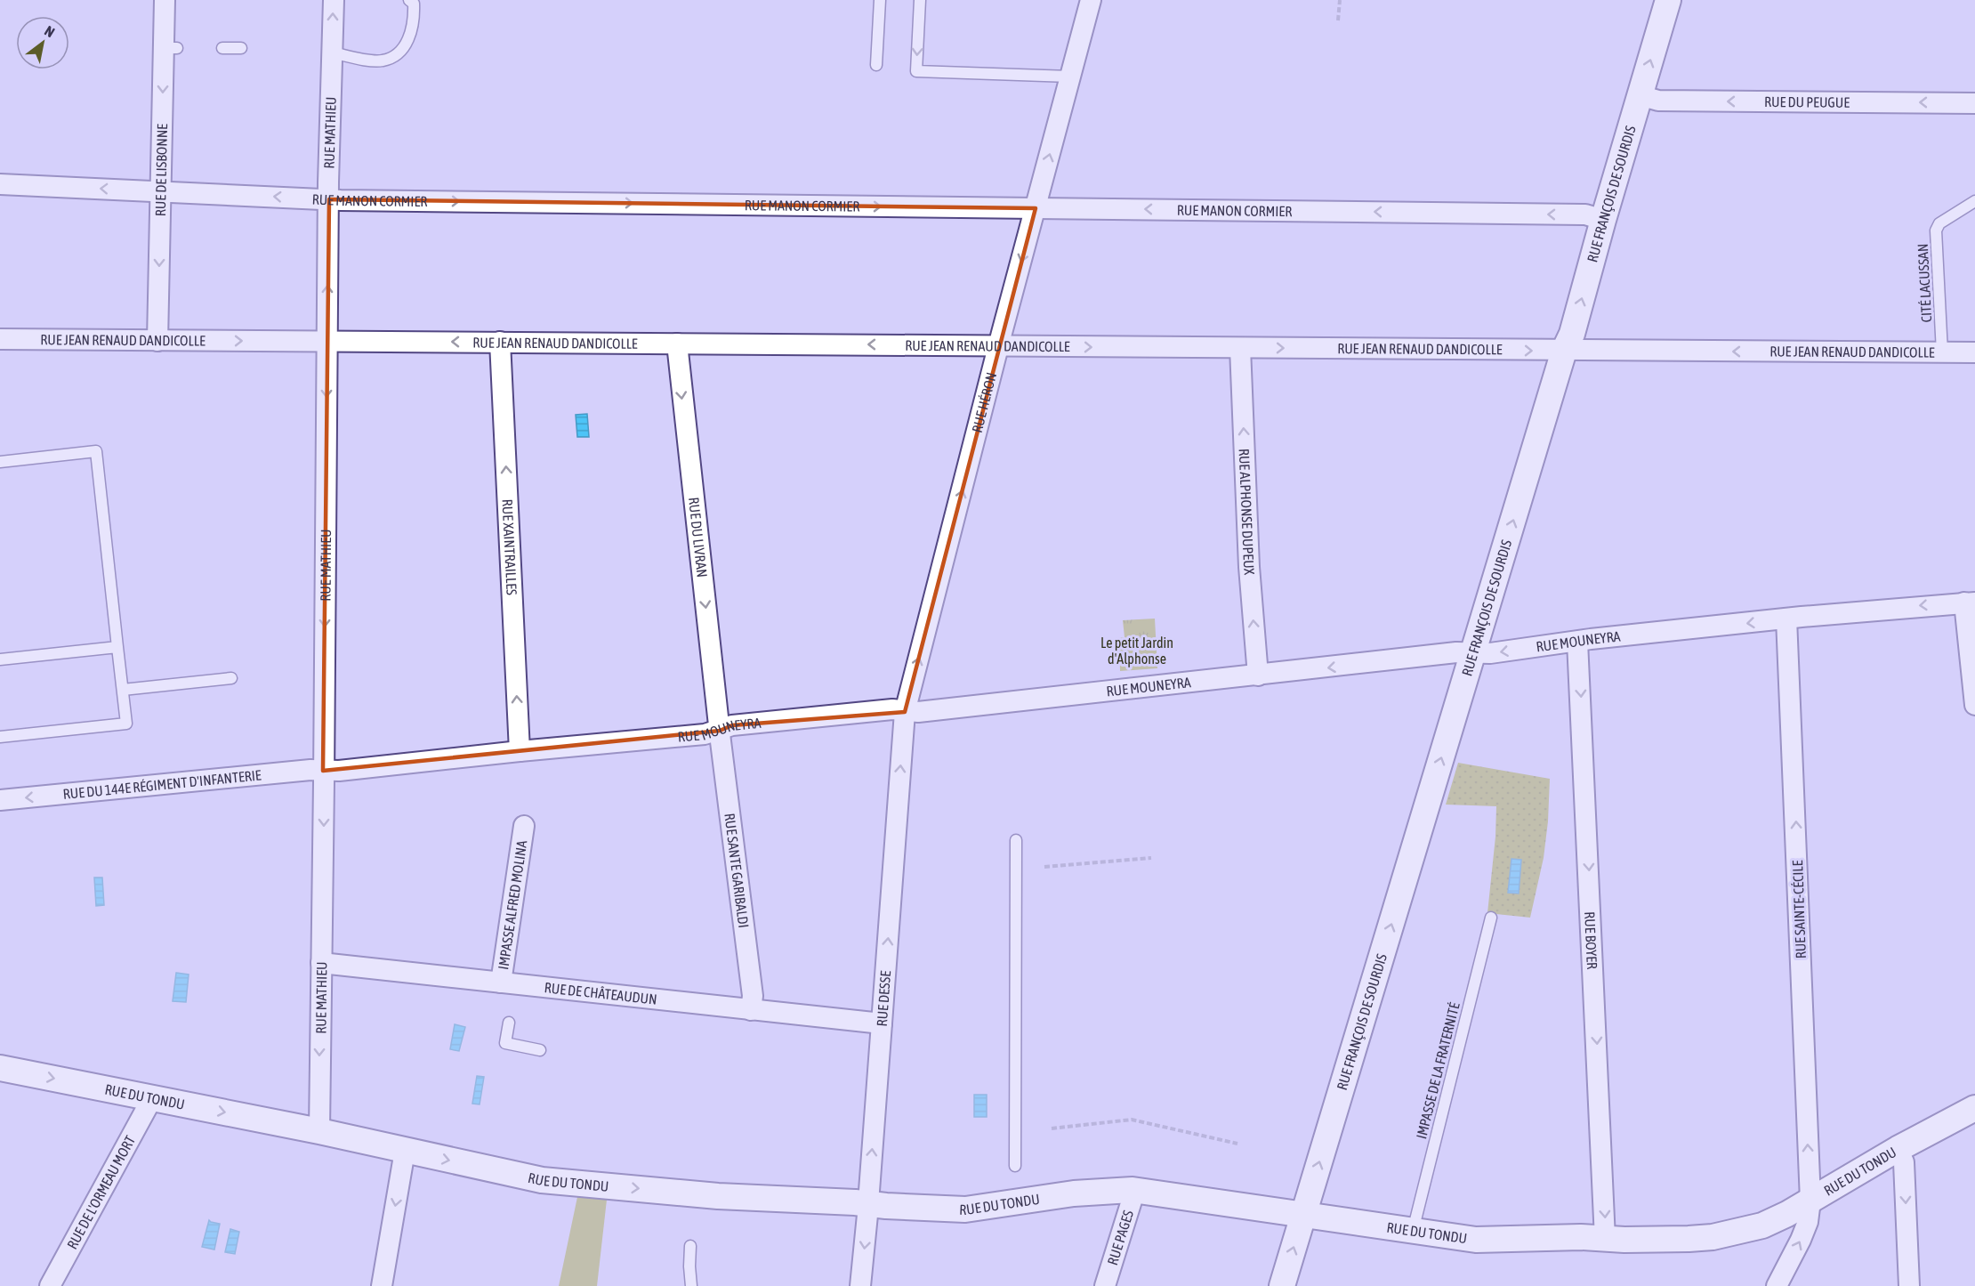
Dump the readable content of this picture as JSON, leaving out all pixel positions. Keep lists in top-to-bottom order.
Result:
{
  "streets": {
    "street": [
      "RUE DU PEUGUE",
      "RUE MATHIEU",
      "RUE DE LISBONNE",
      "RUE FRANÇOIS DE SOURDIS",
      "RUE MANON CORMIER",
      "RUE JEAN RENAUD DANDICOLLE",
      "RUE HÉRON",
      "RUE ALPHONSE DUPEUX",
      "RUE DU LIVRAN",
      "RUE XAINTRAILLES",
      "RUE MOUNEYRA",
      "RUE DU 144E RÉGIMENT D'INFANTERIE",
      "RUE SANTE GARIBALDI",
      "IMPASSE ALFRED MOLINA",
      "RUE SAINTE-CÉCILE",
      "RUE BOYER",
      "RUE DE CHÂTEAUDUN",
      "RUE DESSE",
      "RUE DU TONDU",
      "RUE DE L'ORMEAU MORT",
      "RUE PAGES"
    ],
    "lane": ["CITÉ LACUSSAN", "IMPASSE DE LA FRATERNITÉ"]
  },
  "crossings": [
    ["RUE DU PEUGUE", "RUE FRANÇOIS DE SOURDIS"],
    ["RUE MATHIEU", "RUE MANON CORMIER"],
    ["RUE MATHIEU", "RUE JEAN RENAUD DANDICOLLE"],
    ["RUE MATHIEU", "RUE MOUNEYRA"],
    ["RUE MATHIEU", "RUE DU 144E RÉGIMENT D'INFANTERIE"],
    ["RUE MATHIEU", "RUE DE CHÂTEAUDUN"],
    ["RUE MATHIEU", "RUE DU TONDU"],
    ["RUE DE LISBONNE", "RUE MANON CORMIER"],
    ["RUE DE LISBONNE", "RUE JEAN RENAUD DANDICOLLE"],
    ["RUE FRANÇOIS DE SOURDIS", "RUE MANON CORMIER"],
    ["RUE FRANÇOIS DE SOURDIS", "RUE JEAN RENAUD DANDICOLLE"],
    ["RUE FRANÇOIS DE SOURDIS", "RUE MOUNEYRA"],
    ["RUE FRANÇOIS DE SOURDIS", "RUE DU TONDU"],
    ["RUE MANON CORMIER", "RUE HÉRON"],
    ["CITÉ LACUSSAN", "RUE JEAN RENAUD DANDICOLLE"],
    ["RUE JEAN RENAUD DANDICOLLE", "RUE HÉRON"],
    ["RUE JEAN RENAUD DANDICOLLE", "RUE ALPHONSE DUPEUX"],
    ["RUE JEAN RENAUD DANDICOLLE", "RUE DU LIVRAN"],
    ["RUE JEAN RENAUD DANDICOLLE", "RUE XAINTRAILLES"],
    ["RUE HÉRON", "RUE MOUNEYRA"],
    ["RUE HÉRON", "RUE DESSE"],
    ["RUE ALPHONSE DUPEUX", "RUE MOUNEYRA"],
    ["RUE DU LIVRAN", "RUE MOUNEYRA"],
    ["RUE DU LIVRAN", "RUE SANTE GARIBALDI"],
    ["RUE XAINTRAILLES", "RUE MOUNEYRA"],
    ["RUE MOUNEYRA", "RUE DU 144E RÉGIMENT D'INFANTERIE"],
    ["RUE MOUNEYRA", "RUE SANTE GARIBALDI"],
    ["RUE MOUNEYRA", "RUE SAINTE-CÉCILE"],
    ["RUE MOUNEYRA", "RUE BOYER"],
    ["RUE MOUNEYRA", "RUE DESSE"],
    ["RUE SANTE GARIBALDI", "RUE DE CHÂTEAUDUN"],
    ["IMPASSE ALFRED MOLINA", "RUE DE CHÂTEAUDUN"],
    ["RUE SAINTE-CÉCILE", "RUE DU TONDU"],
    ["RUE BOYER", "RUE DU TONDU"],
    ["RUE DE CHÂTEAUDUN", "RUE DESSE"],
    ["RUE DESSE", "RUE DU TONDU"],
    ["IMPASSE DE LA FRATERNITÉ", "RUE DU TONDU"],
    ["RUE DU TONDU", "RUE DE L'ORMEAU MORT"],
    ["RUE DU TONDU", "RUE PAGES"]
  ],
  "one_way": [
    "RUE DU PEUGUE",
    "RUE DE LISBONNE",
    "RUE FRANÇOIS DE SOURDIS",
    "RUE ALPHONSE DUPEUX",
    "RUE DU LIVRAN",
    "RUE XAINTRAILLES",
    "RUE MOUNEYRA",
    "RUE DU 144E RÉGIMENT D'INFANTERIE",
    "RUE SAINTE-CÉCILE",
    "RUE BOYER",
    "RUE DU TONDU"
  ],
  "parks": ["Le petit Jardin d'Alphonse"],
  "north": "top right"
}
